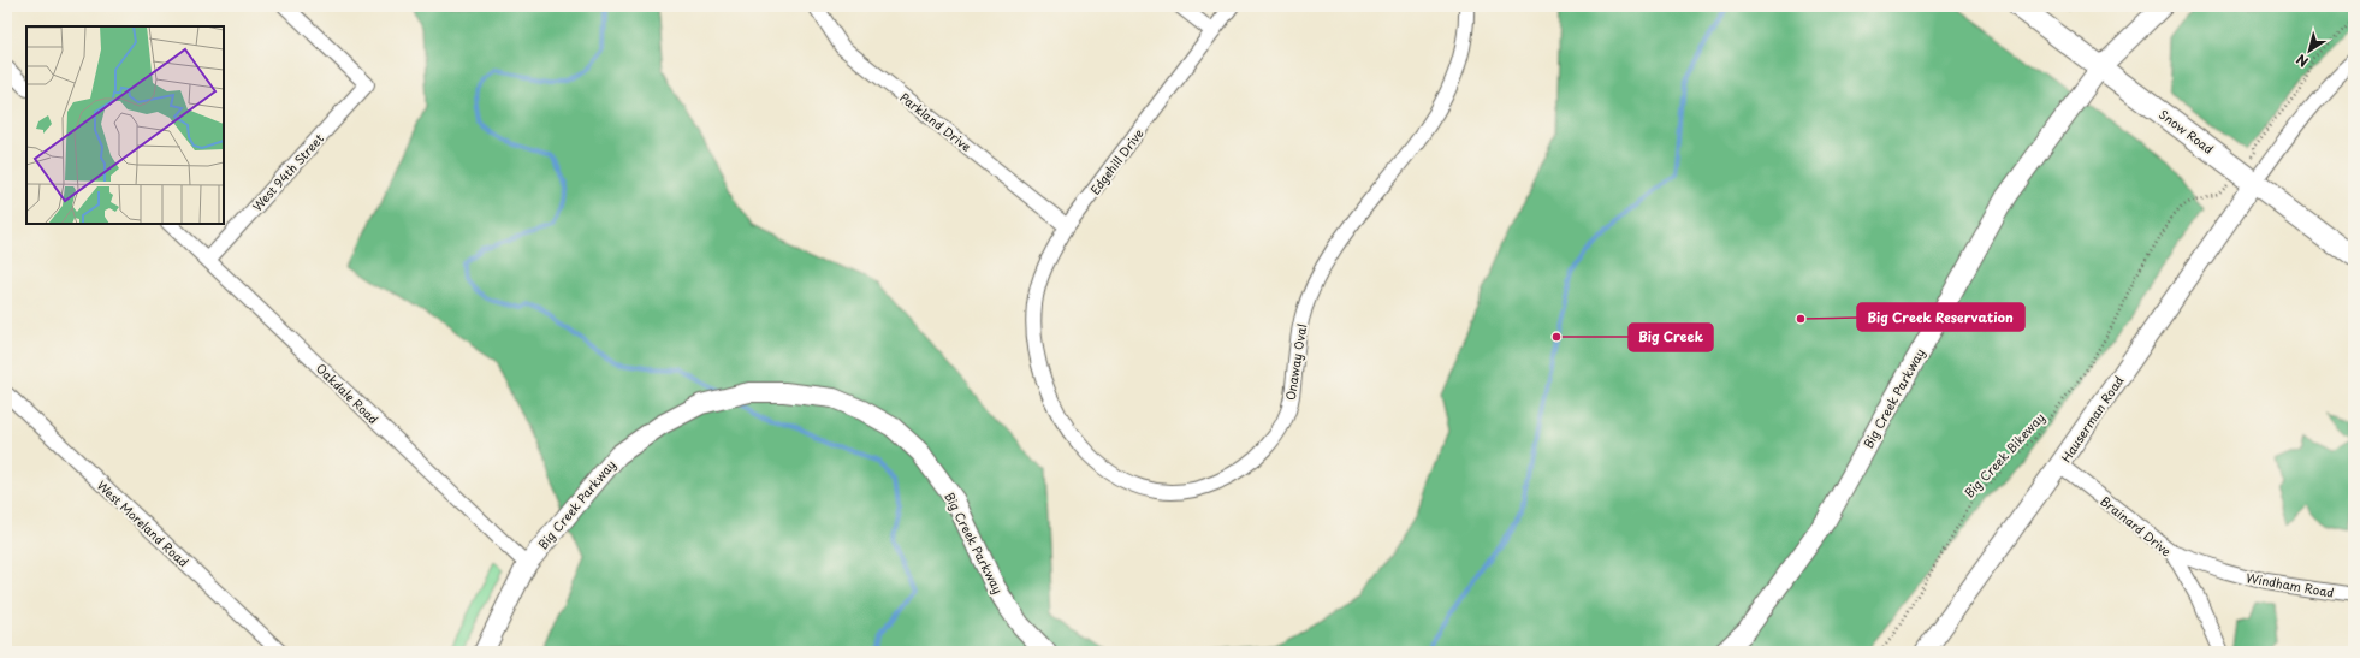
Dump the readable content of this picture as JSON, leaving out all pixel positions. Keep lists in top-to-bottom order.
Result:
{
  "streets": {
    "main road": ["Snow Road"],
    "street": [
      "Parkland Drive",
      "Edgehill Drive",
      "West 94th Street",
      "Onaway Oval",
      "Oakdale Road",
      "Big Creek Parkway",
      "Hauserman Road",
      "West Moreland Road",
      "Brainard Drive",
      "Windham Road"
    ],
    "path": ["Big Creek Bikeway"]
  },
  "crossings": [
    ["Parkland Drive", "Edgehill Drive"],
    ["Snow Road", "Big Creek Parkway"],
    ["Snow Road", "Hauserman Road"],
    ["Edgehill Drive", "Onaway Oval"],
    ["West 94th Street", "Oakdale Road"],
    ["Oakdale Road", "Big Creek Parkway"],
    ["Hauserman Road", "Brainard Drive"],
    ["Brainard Drive", "Windham Road"]
  ],
  "places": ["Big Creek Reservation", "Big Creek"],
  "north": "bottom left"
}
